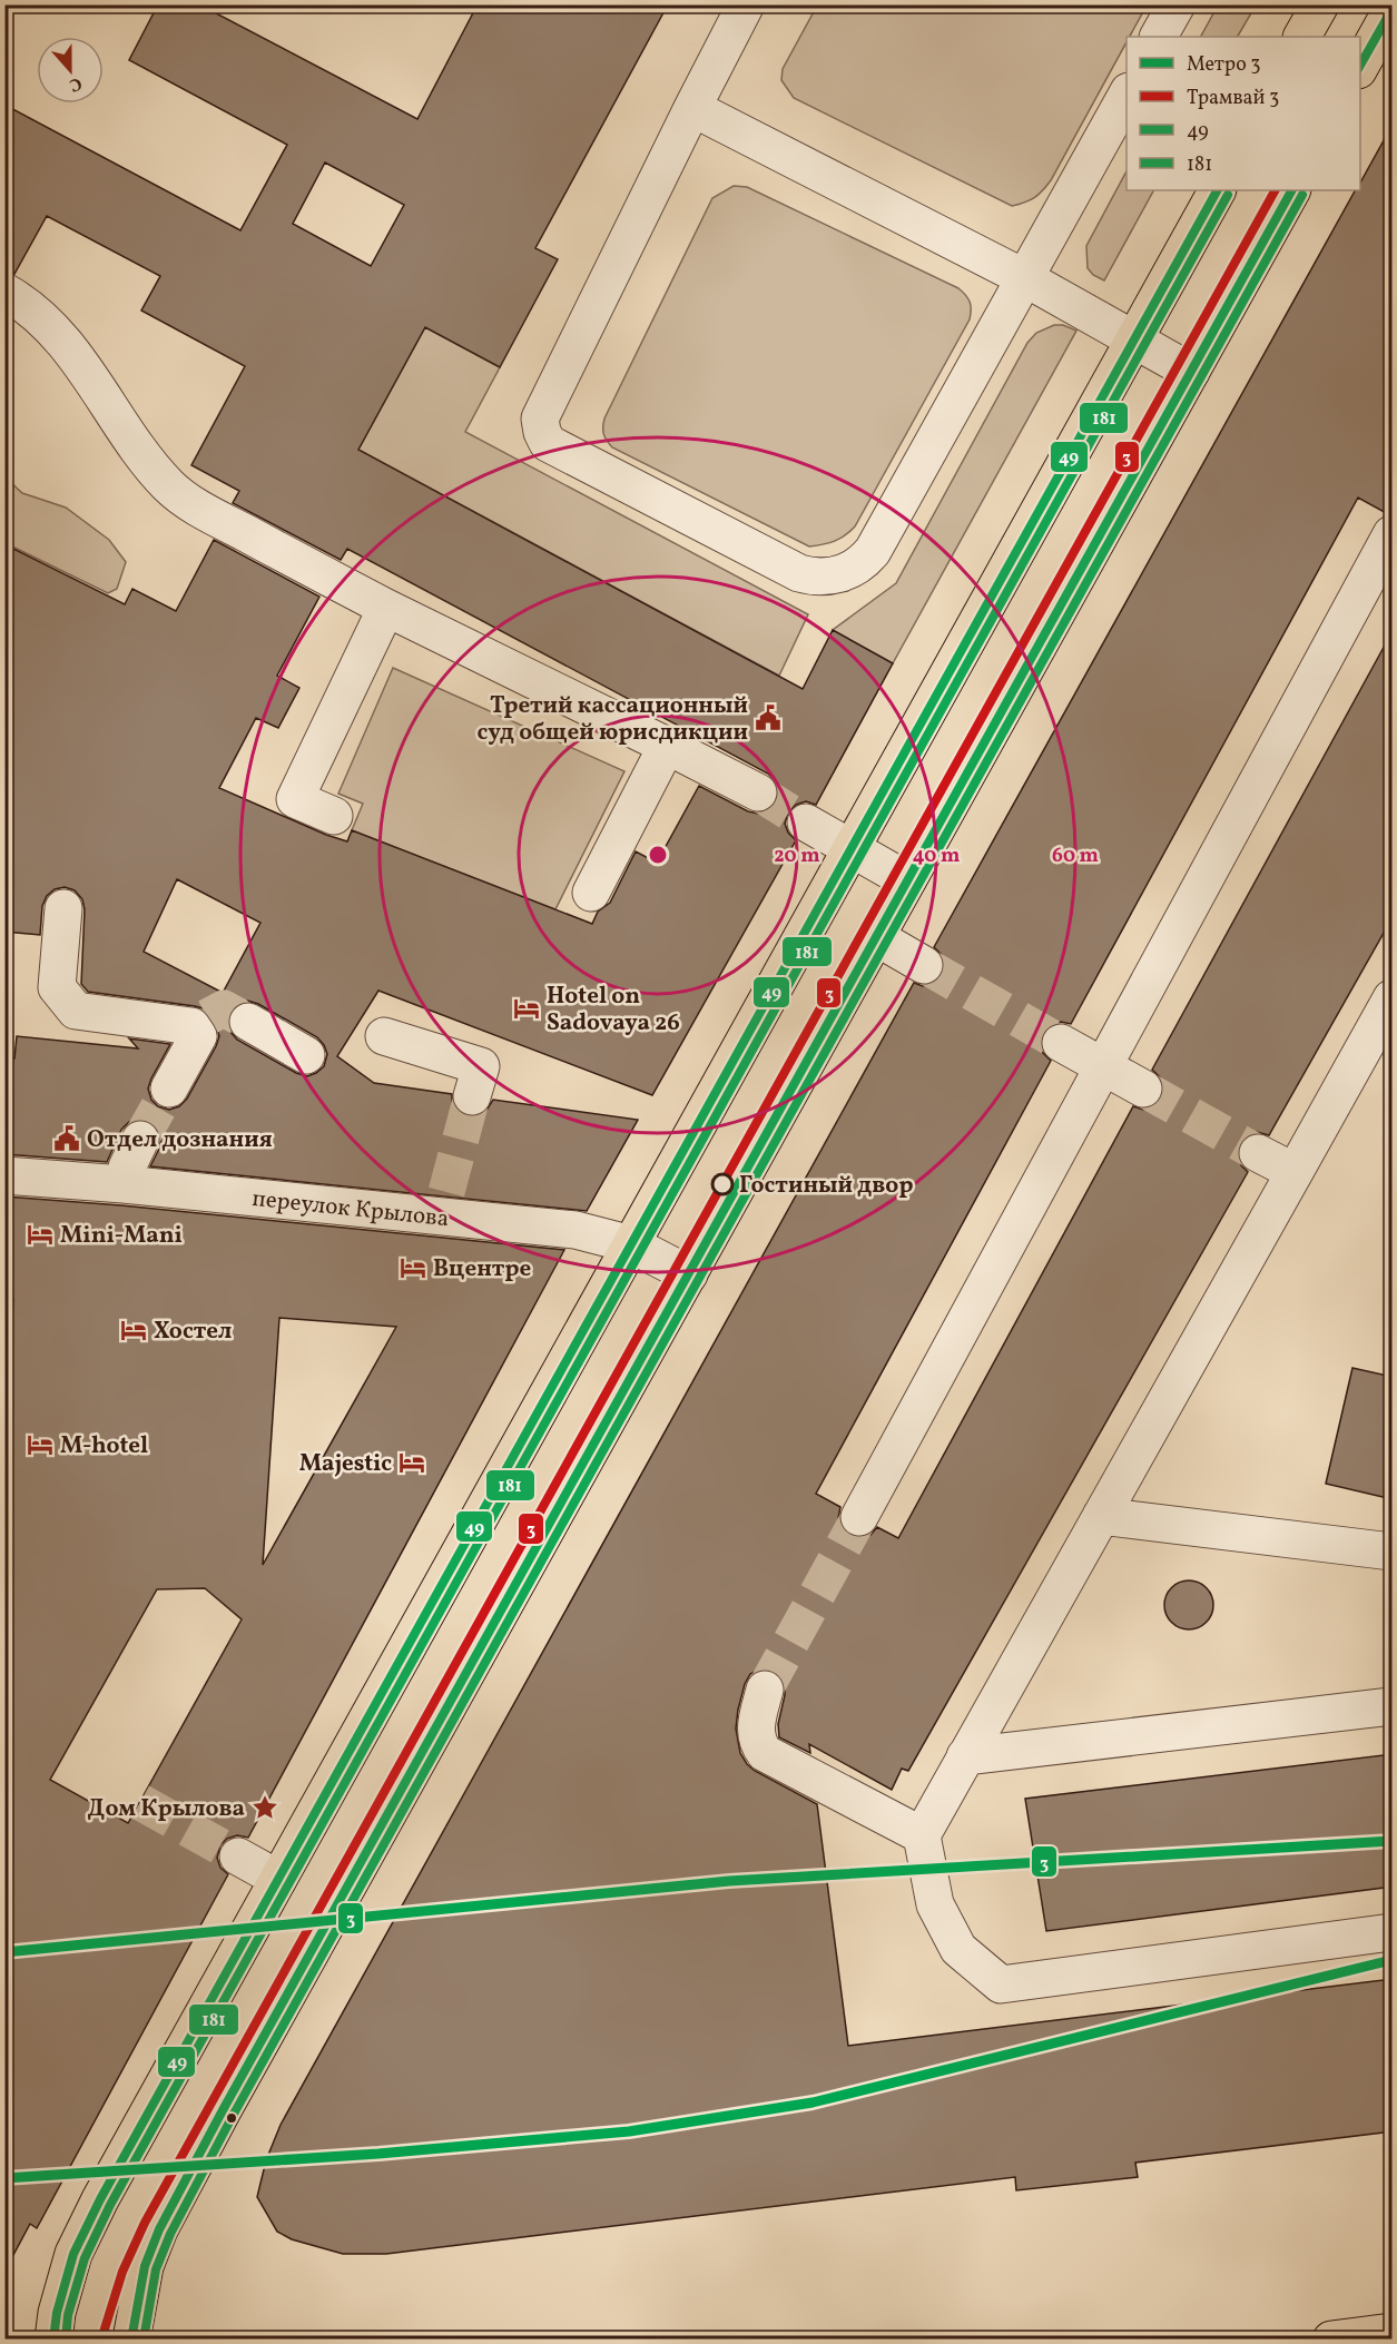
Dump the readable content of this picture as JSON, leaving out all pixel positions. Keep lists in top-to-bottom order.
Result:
{
  "streets": {
    "street": ["переулок Крылова"]
  },
  "places": {
    "public building": ["Третий кассационный суд общей юрисдикции", "Отдел дознания"],
    "hotel": [
      "Hotel on Sadovaya 26",
      "Mini-Mani",
      "Вцентре",
      "Хостел",
      "M-hotel",
      "Majestic"
    ],
    "other": ["Гостиный двор"],
    "place": ["Дом Крылова"]
  },
  "lines": [
    "transit line 49",
    "tram line 3",
    "transit line 181",
    "metro line 3"
  ],
  "legend": [
    "Метро 3",
    "Трамвай 3",
    "49",
    "181"
  ],
  "north": "bottom",
  "rings": ["20 m", "40 m", "60 m"]
}
